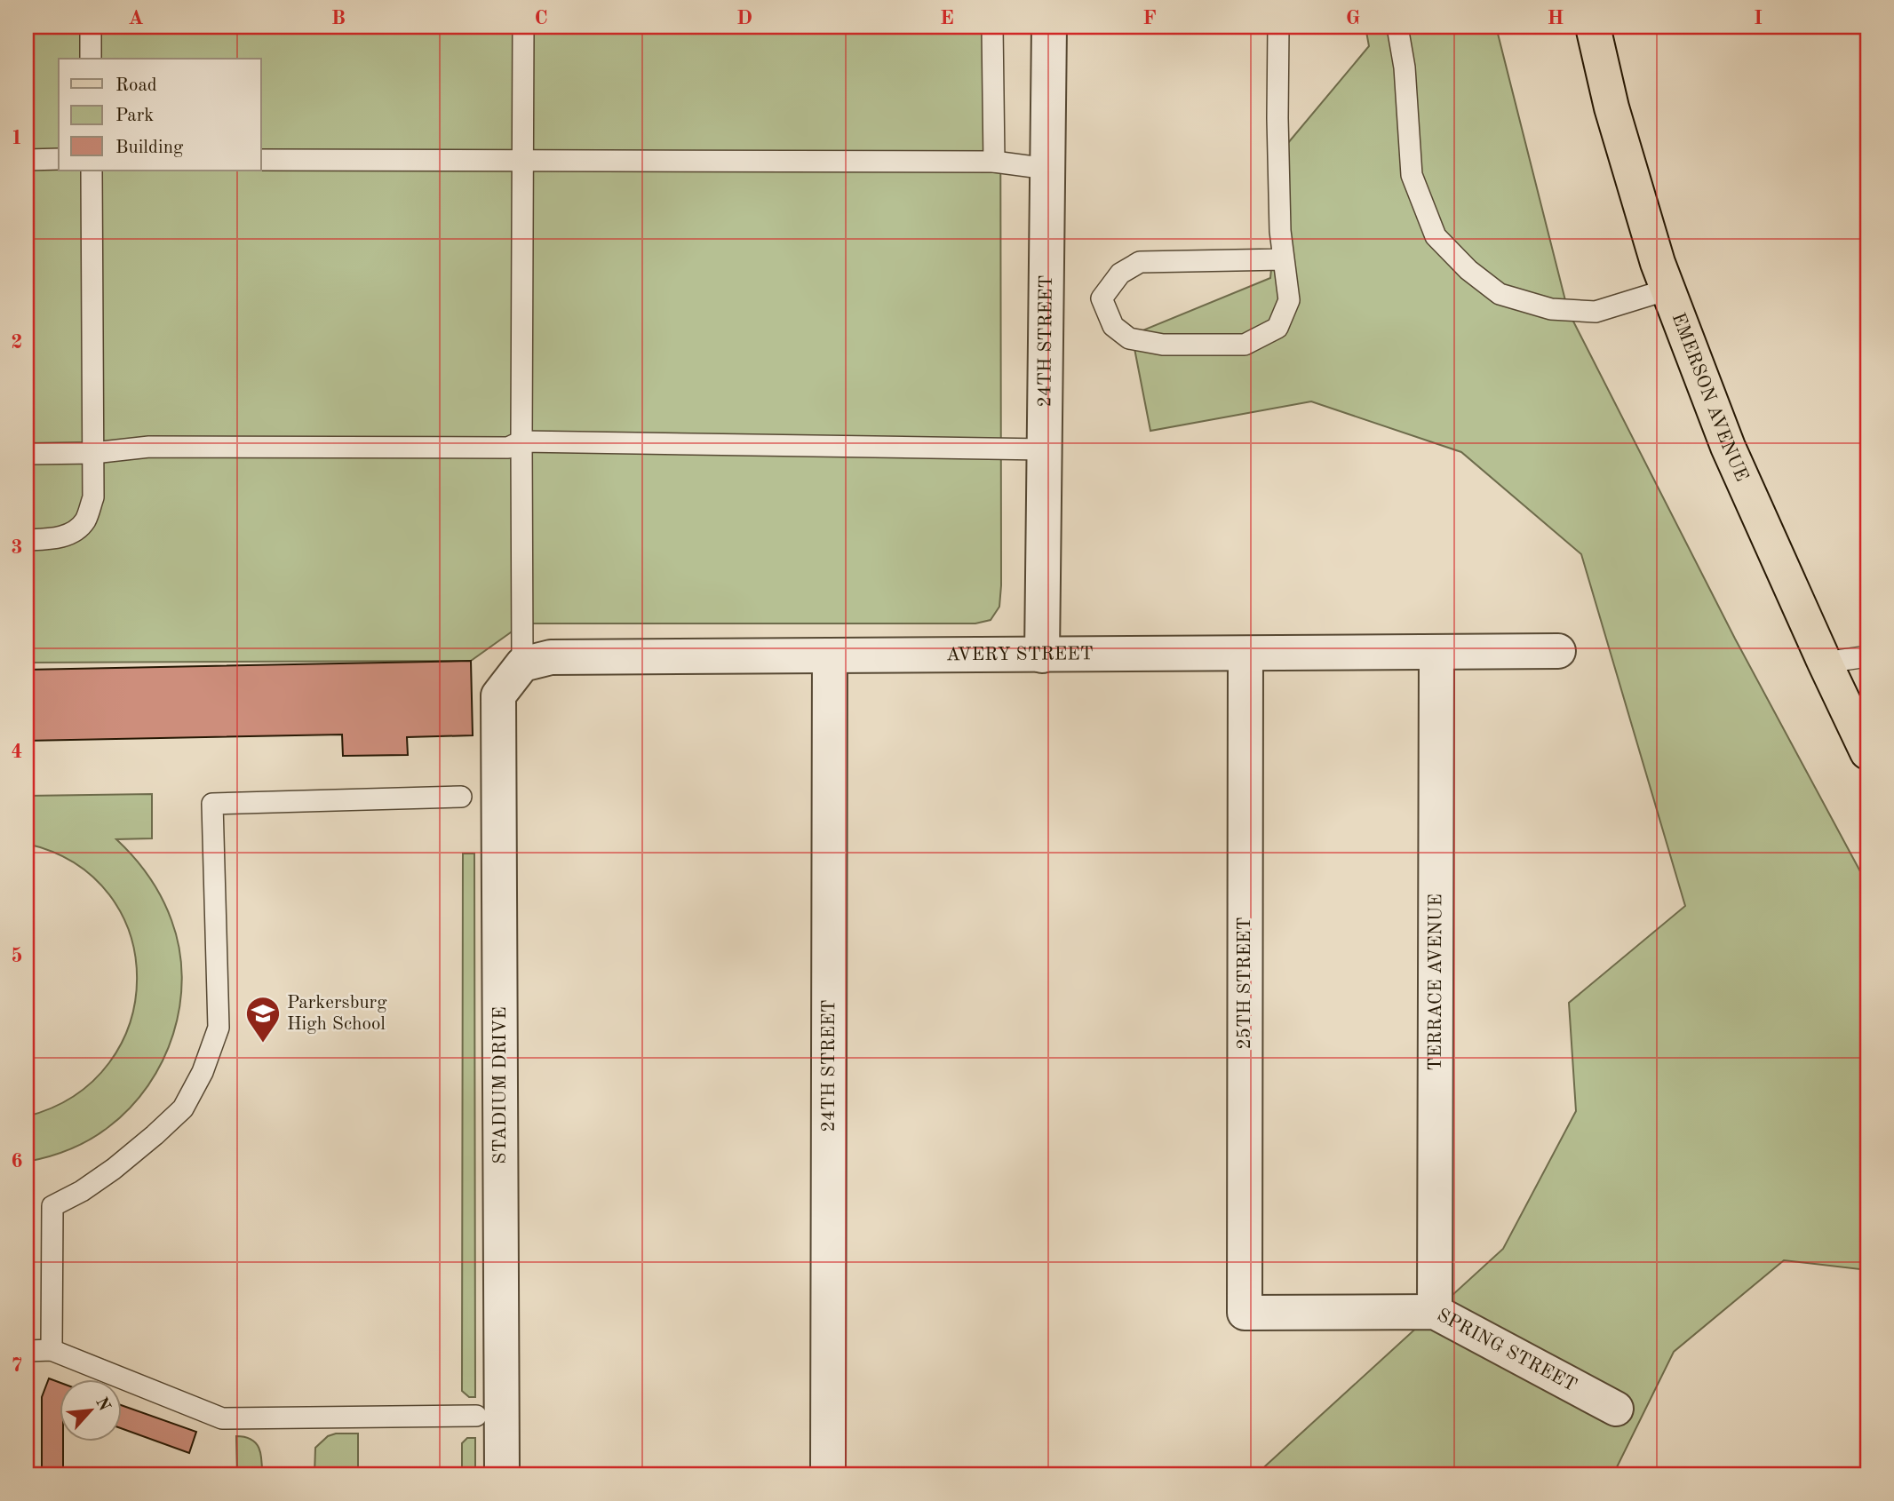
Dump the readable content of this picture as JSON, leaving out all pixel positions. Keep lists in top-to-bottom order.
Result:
{
  "streets": {
    "main road": ["EMERSON AVENUE"],
    "street": [
      "24TH STREET",
      "AVERY STREET",
      "TERRACE AVENUE",
      "25TH STREET",
      "STADIUM DRIVE",
      "SPRING STREET"
    ]
  },
  "crossings": [
    ["24TH STREET", "AVERY STREET"],
    ["AVERY STREET", "TERRACE AVENUE"],
    ["AVERY STREET", "25TH STREET"],
    ["AVERY STREET", "STADIUM DRIVE"],
    ["TERRACE AVENUE", "SPRING STREET"],
    ["25TH STREET", "SPRING STREET"]
  ],
  "places": {
    "school or university": ["Parkersburg High School"]
  },
  "legend": ["Road", "Park", "Building"],
  "north": "top right",
  "grid": {
    "columns": [
      "A",
      "B",
      "C",
      "D",
      "E",
      "F",
      "G",
      "H",
      "I"
    ],
    "rows": [
      "1",
      "2",
      "3",
      "4",
      "5",
      "6",
      "7"
    ]
  }
}
